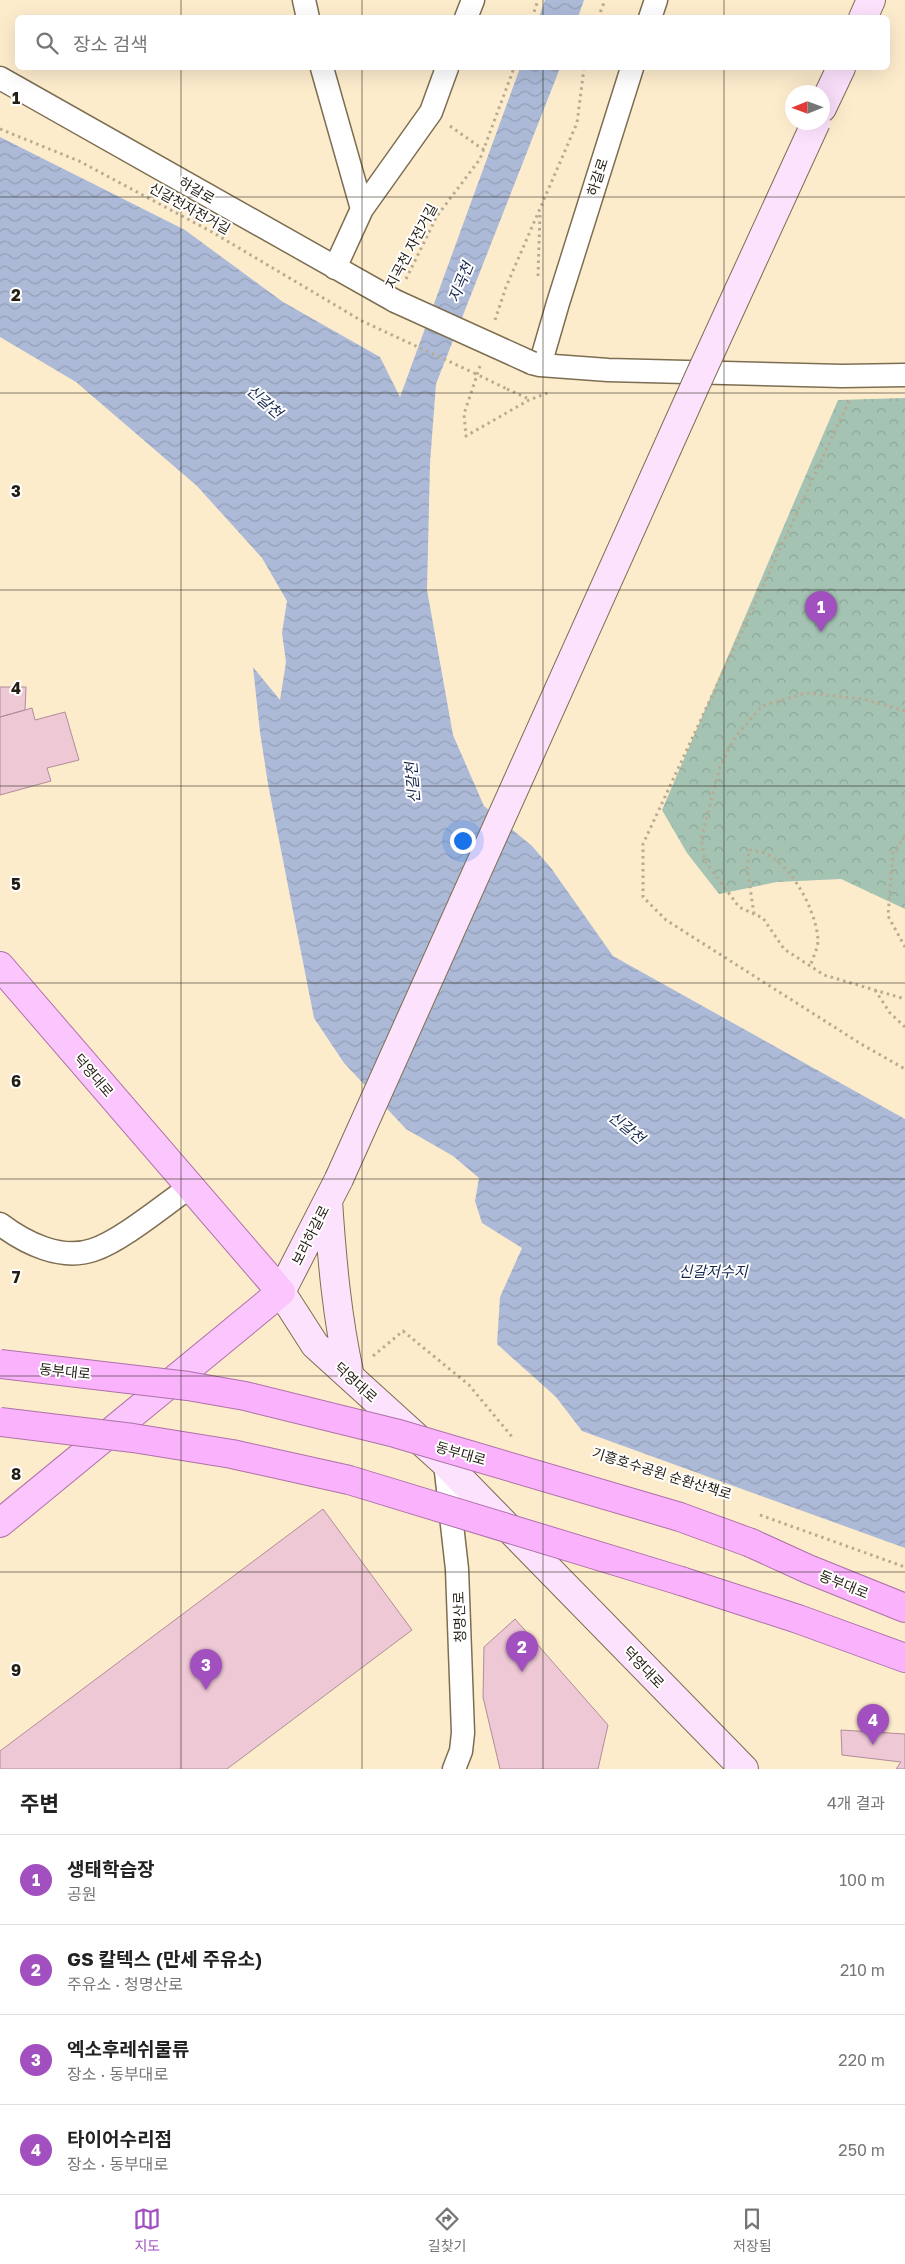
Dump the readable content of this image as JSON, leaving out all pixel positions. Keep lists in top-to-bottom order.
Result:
{
  "streets": {
    "highway": ["동부대로"],
    "main road": ["덕영대로", "보라하갈로"],
    "street": ["하갈로", "청명산로"],
    "path": ["신갈천자전거길", "지곡천 자전거길"]
  },
  "crossings": [
    ["하갈로", "지곡천 자전거길"],
    ["덕영대로", "보라하갈로"],
    ["덕영대로", "청명산로"]
  ],
  "water": ["지곡천", "신갈천", "신갈저수지"],
  "north": "left",
  "page": {
    "search": "장소 검색",
    "pins": [
      "1",
      "2",
      "3",
      "4"
    ],
    "heading": ["주변", "4개 결과"],
    "list": [
      {
        "mark": "1",
        "name": "생태학습장",
        "note": "공원",
        "value": "100 m"
      },
      {
        "mark": "2",
        "name": "GS 칼텍스 (만세 주유소)",
        "note": "주유소 · 청명산로",
        "value": "210 m"
      },
      {
        "mark": "3",
        "name": "엑소후레쉬물류",
        "note": "장소 · 동부대로",
        "value": "220 m"
      },
      {
        "mark": "4",
        "name": "타이어수리점",
        "note": "장소 · 동부대로",
        "value": "250 m"
      }
    ],
    "nav": ["지도", "길찾기", "저장됨"]
  },
  "grid": {
    "rows": [
      "1",
      "2",
      "3",
      "4",
      "5",
      "6",
      "7",
      "8",
      "9"
    ]
  }
}
